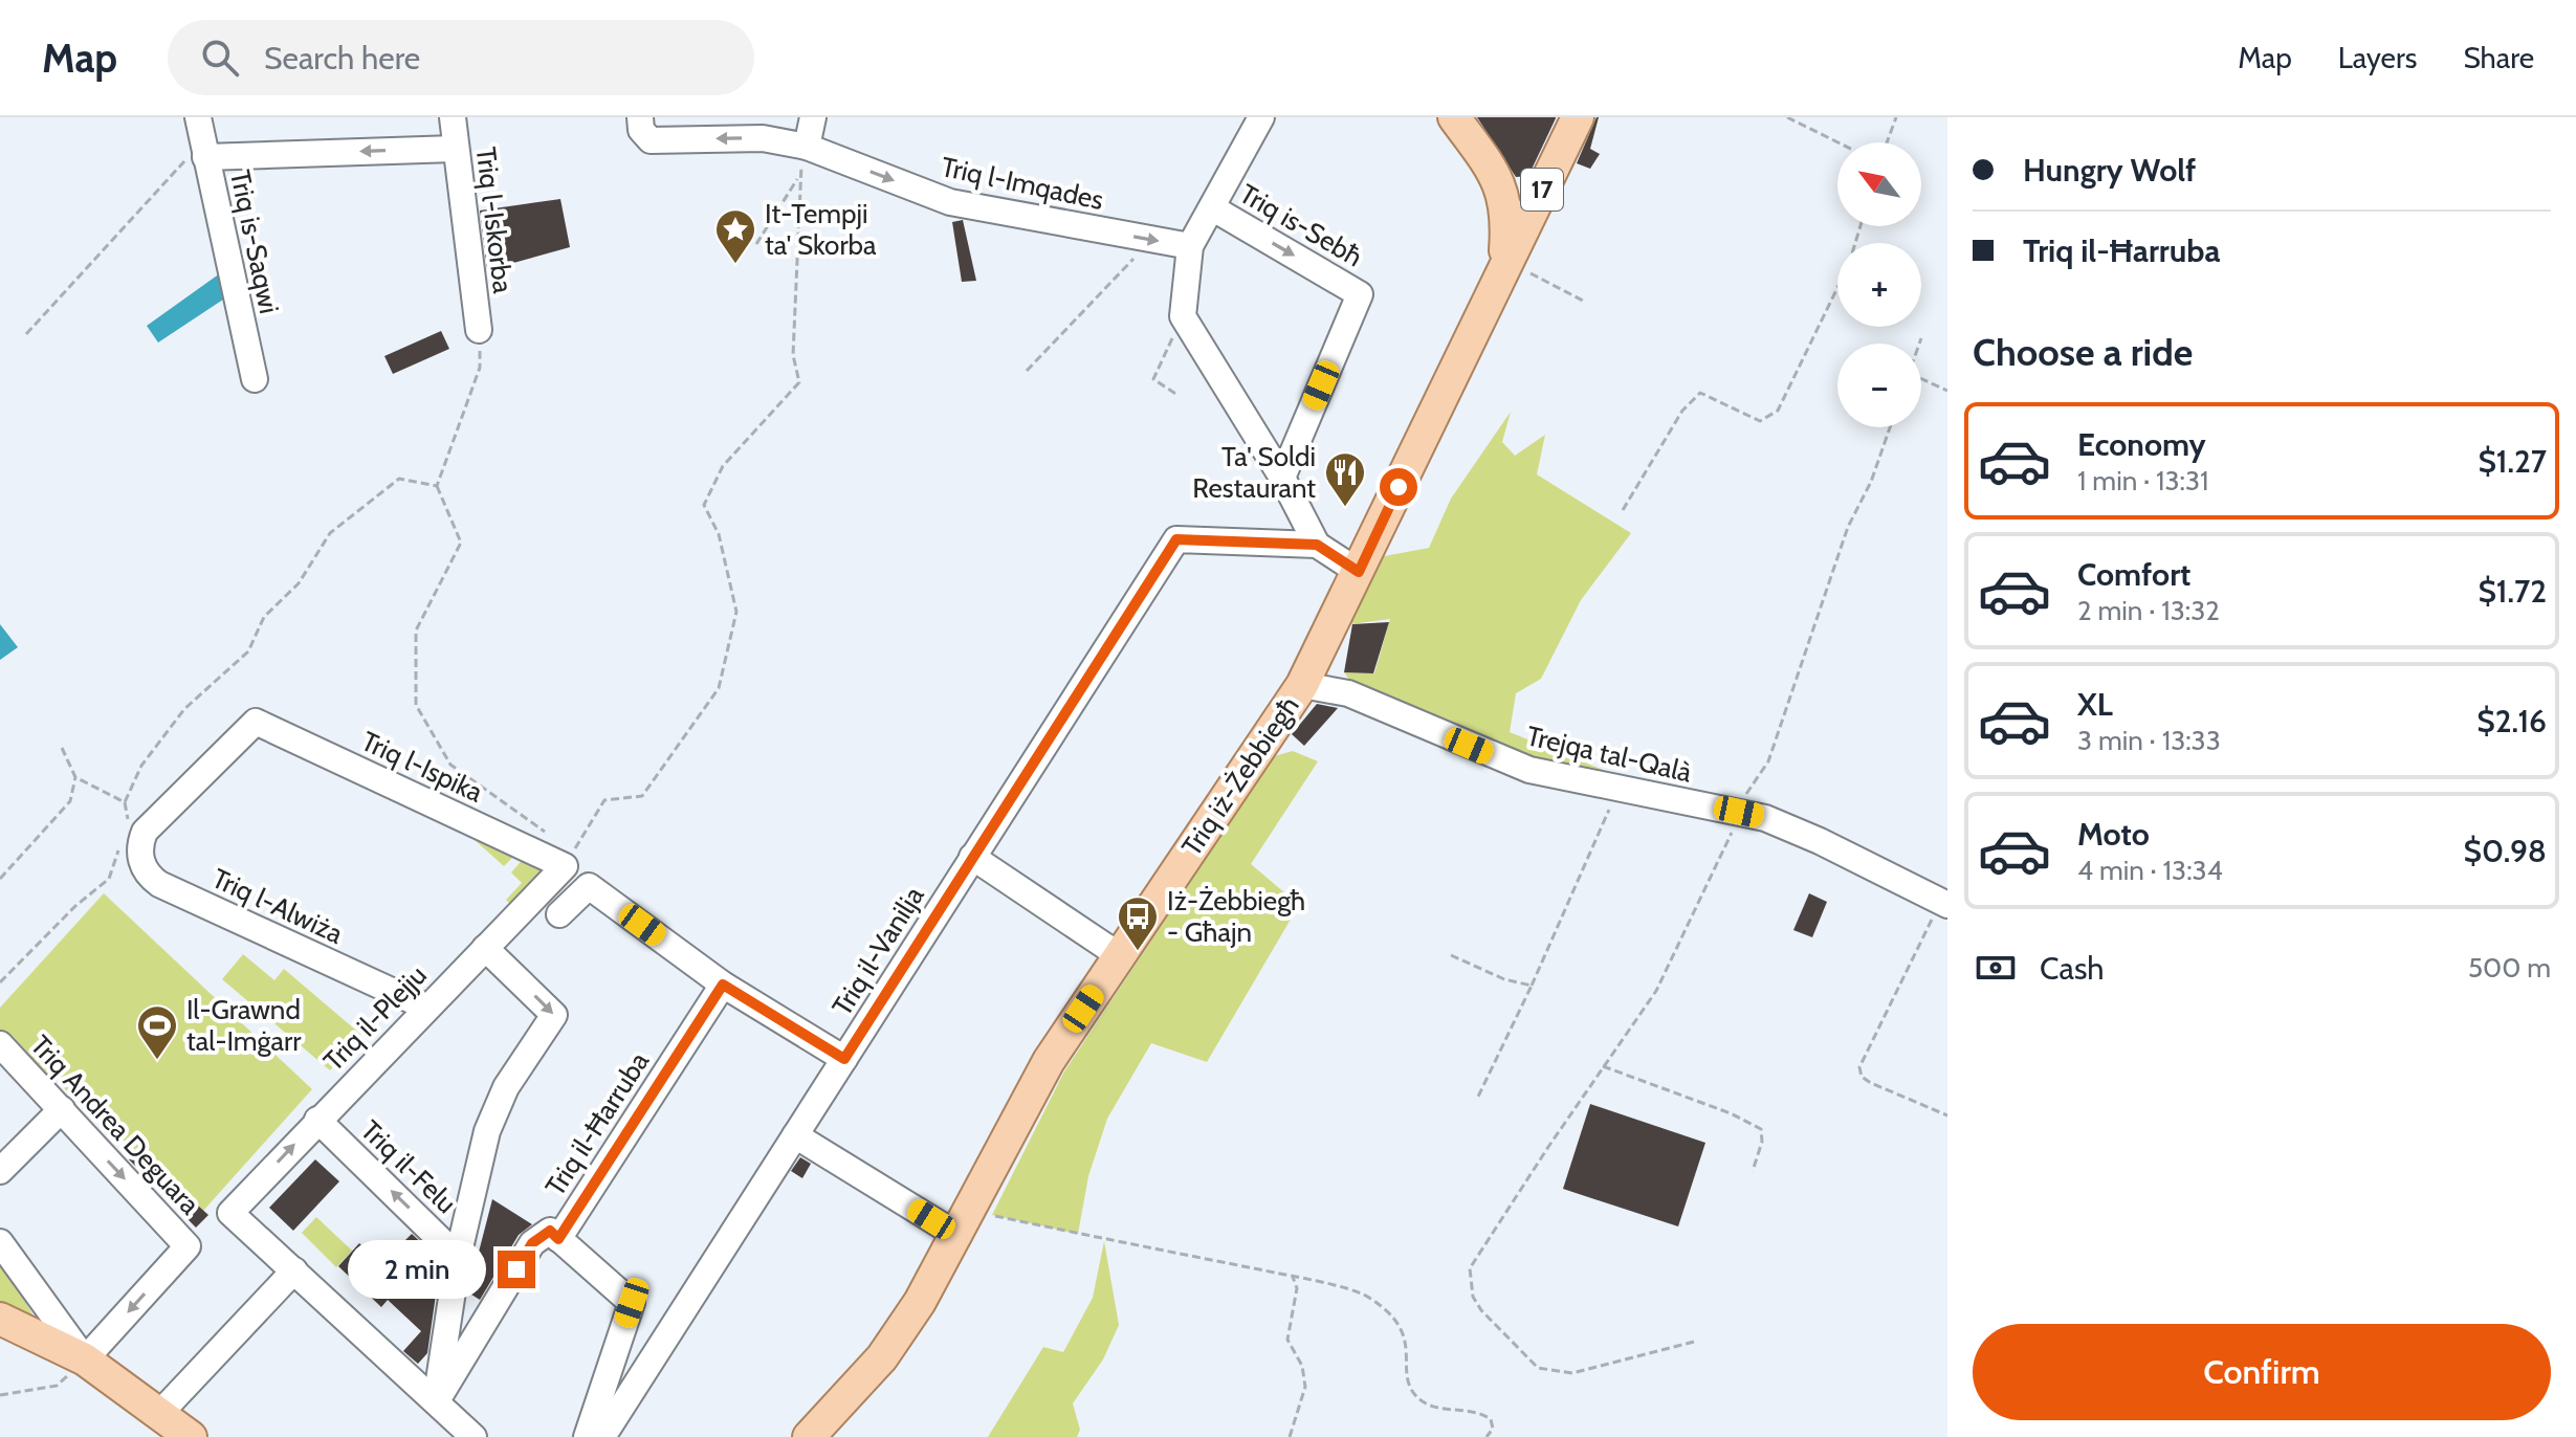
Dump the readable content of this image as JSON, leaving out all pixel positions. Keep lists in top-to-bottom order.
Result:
{
  "streets": {
    "main road": ["17", "Triq iż-Żebbiegħ"],
    "street": [
      "Triq l-Imqades",
      "Triq l-Iskorba",
      "Triq is-Sebħ",
      "Triq is-Saqwi",
      "Trejqa tal-Qalà",
      "Triq l-Ispika",
      "Triq l-Alwiża",
      "Triq il-Vanilja",
      "Triq il-Plejju",
      "Triq il-Ħarruba",
      "Triq Andrea Deguara",
      "Triq il-Felu"
    ]
  },
  "crossings": [
    ["17", "Triq iż-Żebbiegħ"],
    ["Trejqa tal-Qalà", "Triq iż-Żebbiegħ"],
    ["Triq l-Ispika", "Triq l-Alwiża"],
    ["Triq l-Ispika", "Triq il-Plejju"],
    ["Triq l-Alwiża", "Triq il-Plejju"],
    ["Triq il-Plejju", "Triq il-Felu"]
  ],
  "places": {
    "place": ["It-Tempji ta' Skorba"],
    "restaurant": ["Ta' Soldi Restaurant"],
    "bus stop": ["Iż-Żebbiegħ - Għajn"],
    "sports": ["Il-Grawnd tal-Imġarr"]
  },
  "north": "top left",
  "page": {
    "header": "Map",
    "search": "Search here",
    "nav": ["Map", "Layers", "Share"],
    "banner": ["Hungry Wolf", "Triq il-Ħarruba"],
    "map_buttons": ["+", "−"],
    "heading": "Choose a ride",
    "list": [
      {
        "name": "Economy",
        "note": "1 min · 13:31",
        "value": "$1.27"
      },
      {
        "name": "Comfort",
        "note": "2 min · 13:32",
        "value": "$1.72"
      },
      {
        "name": "XL",
        "note": "3 min · 13:33",
        "value": "$2.16"
      },
      {
        "name": "Moto",
        "note": "4 min · 13:34",
        "value": "$0.98"
      }
    ],
    "pay": ["Cash", "500 m"],
    "bubble": "2 min",
    "buttons": "Confirm"
  }
}
